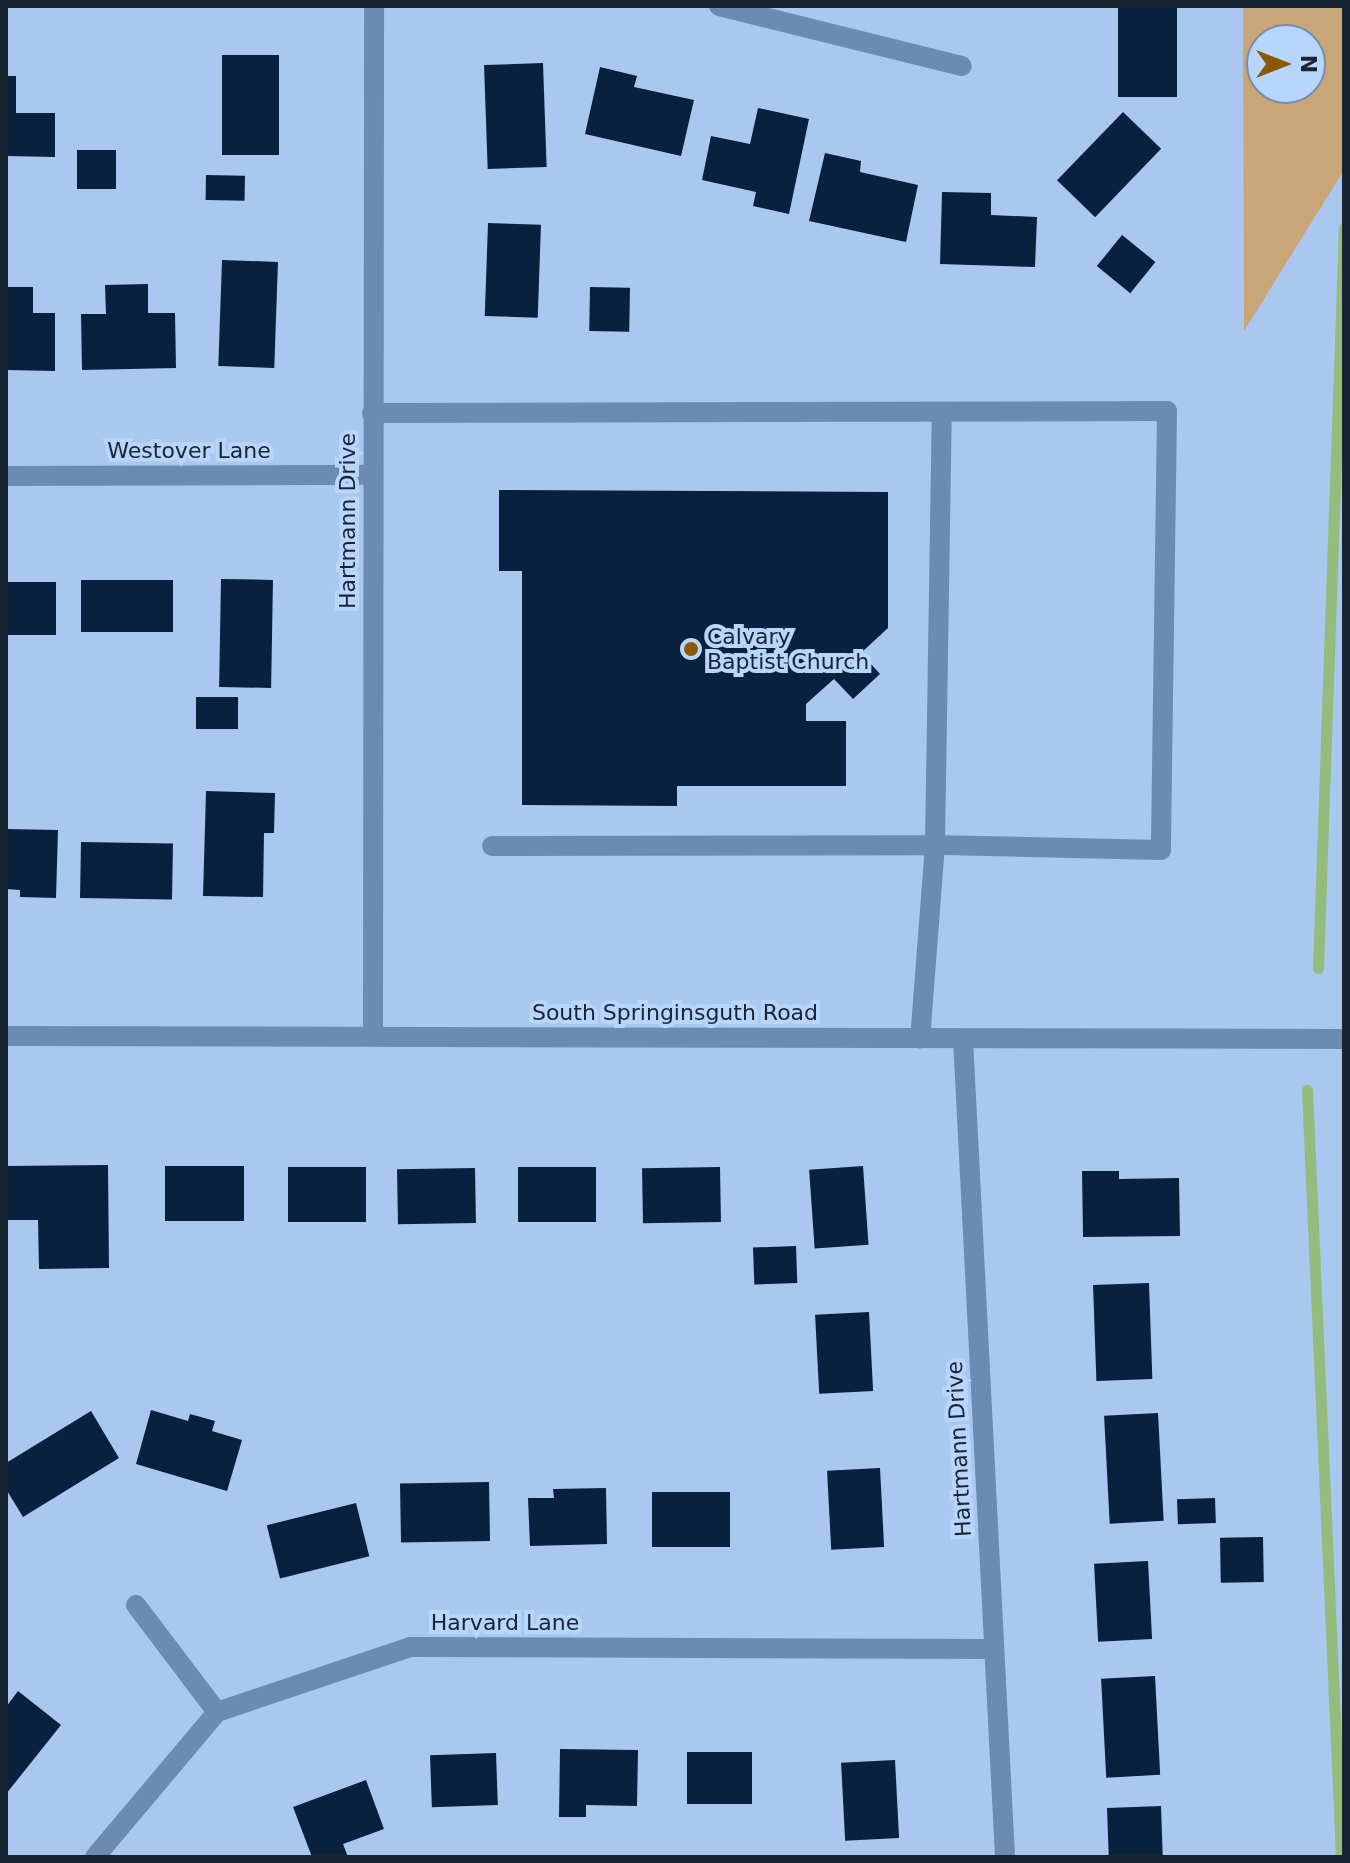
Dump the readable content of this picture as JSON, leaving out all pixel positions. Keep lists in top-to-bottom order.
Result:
{
  "streets": {
    "street": [
      "Westover Lane",
      "Hartmann Drive",
      "South Springinsguth Road",
      "Harvard Lane"
    ]
  },
  "crossings": [
    ["Westover Lane", "Hartmann Drive"],
    ["Hartmann Drive", "South Springinsguth Road"],
    ["Hartmann Drive", "Harvard Lane"]
  ],
  "places": ["Calvary Baptist Church"],
  "north": "right"
}
